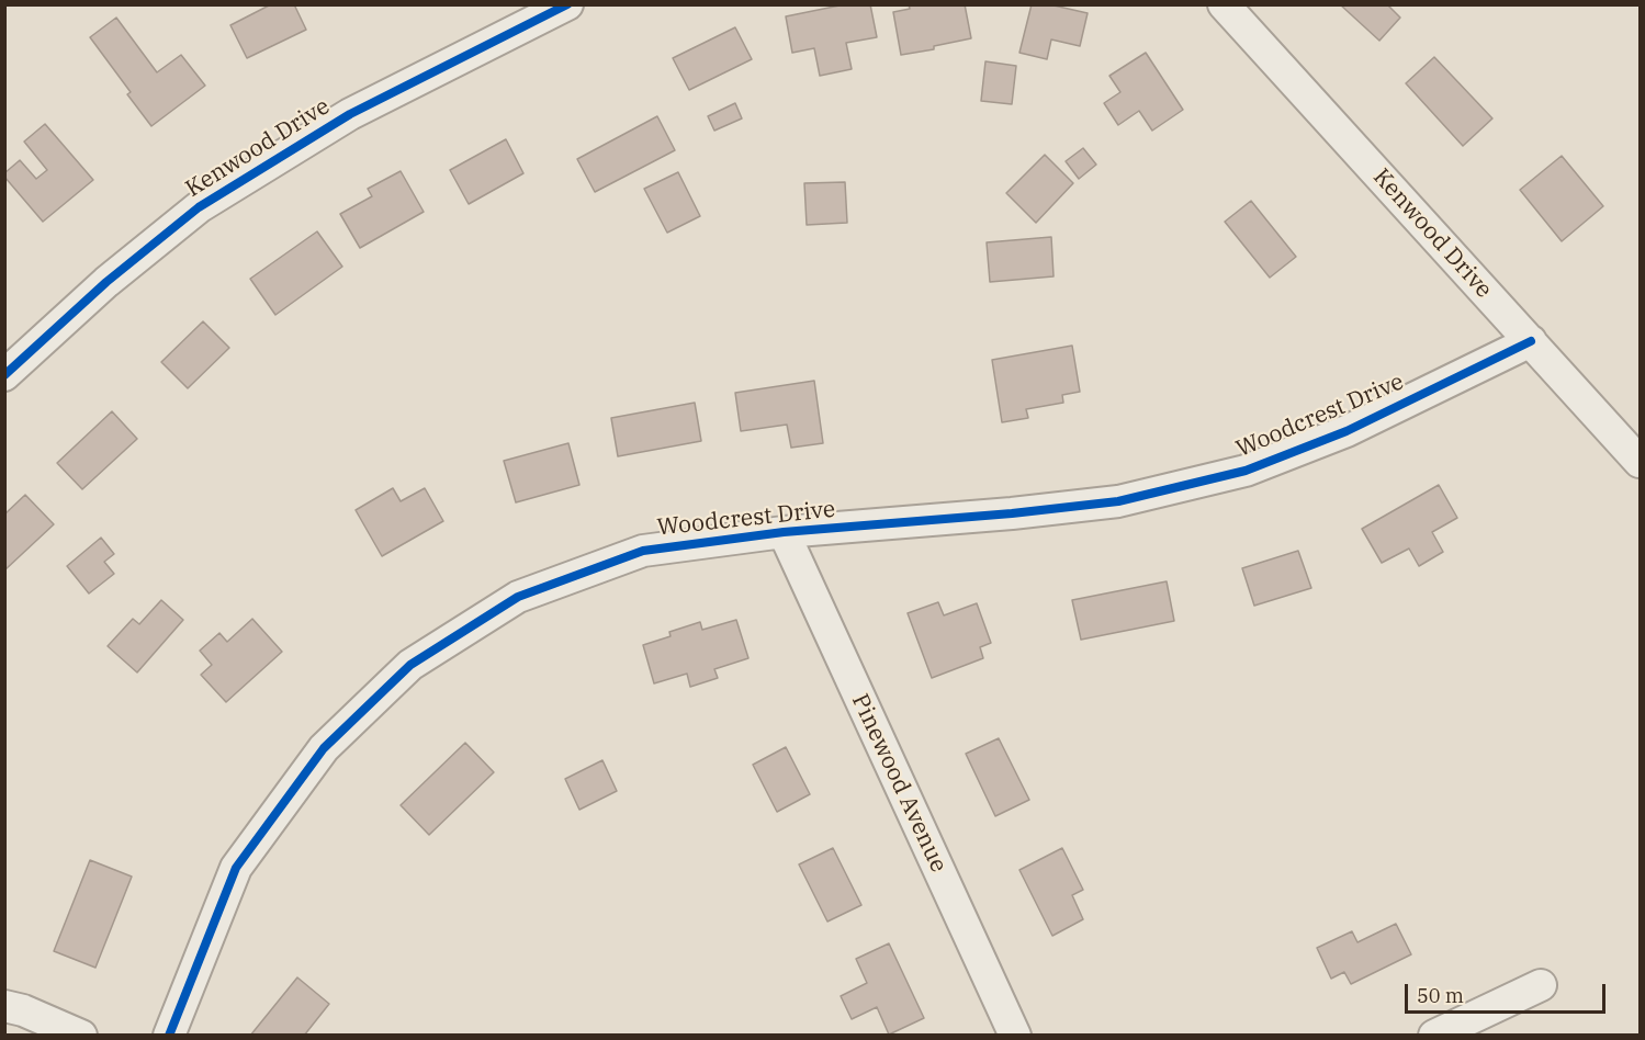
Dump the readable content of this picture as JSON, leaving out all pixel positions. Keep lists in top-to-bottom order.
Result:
{
  "streets": {
    "street": ["Kenwood Drive", "Woodcrest Drive", "Pinewood Avenue"]
  },
  "crossings": [
    ["Kenwood Drive", "Woodcrest Drive"],
    ["Woodcrest Drive", "Pinewood Avenue"]
  ],
  "scale_bar": "50 m"
}
